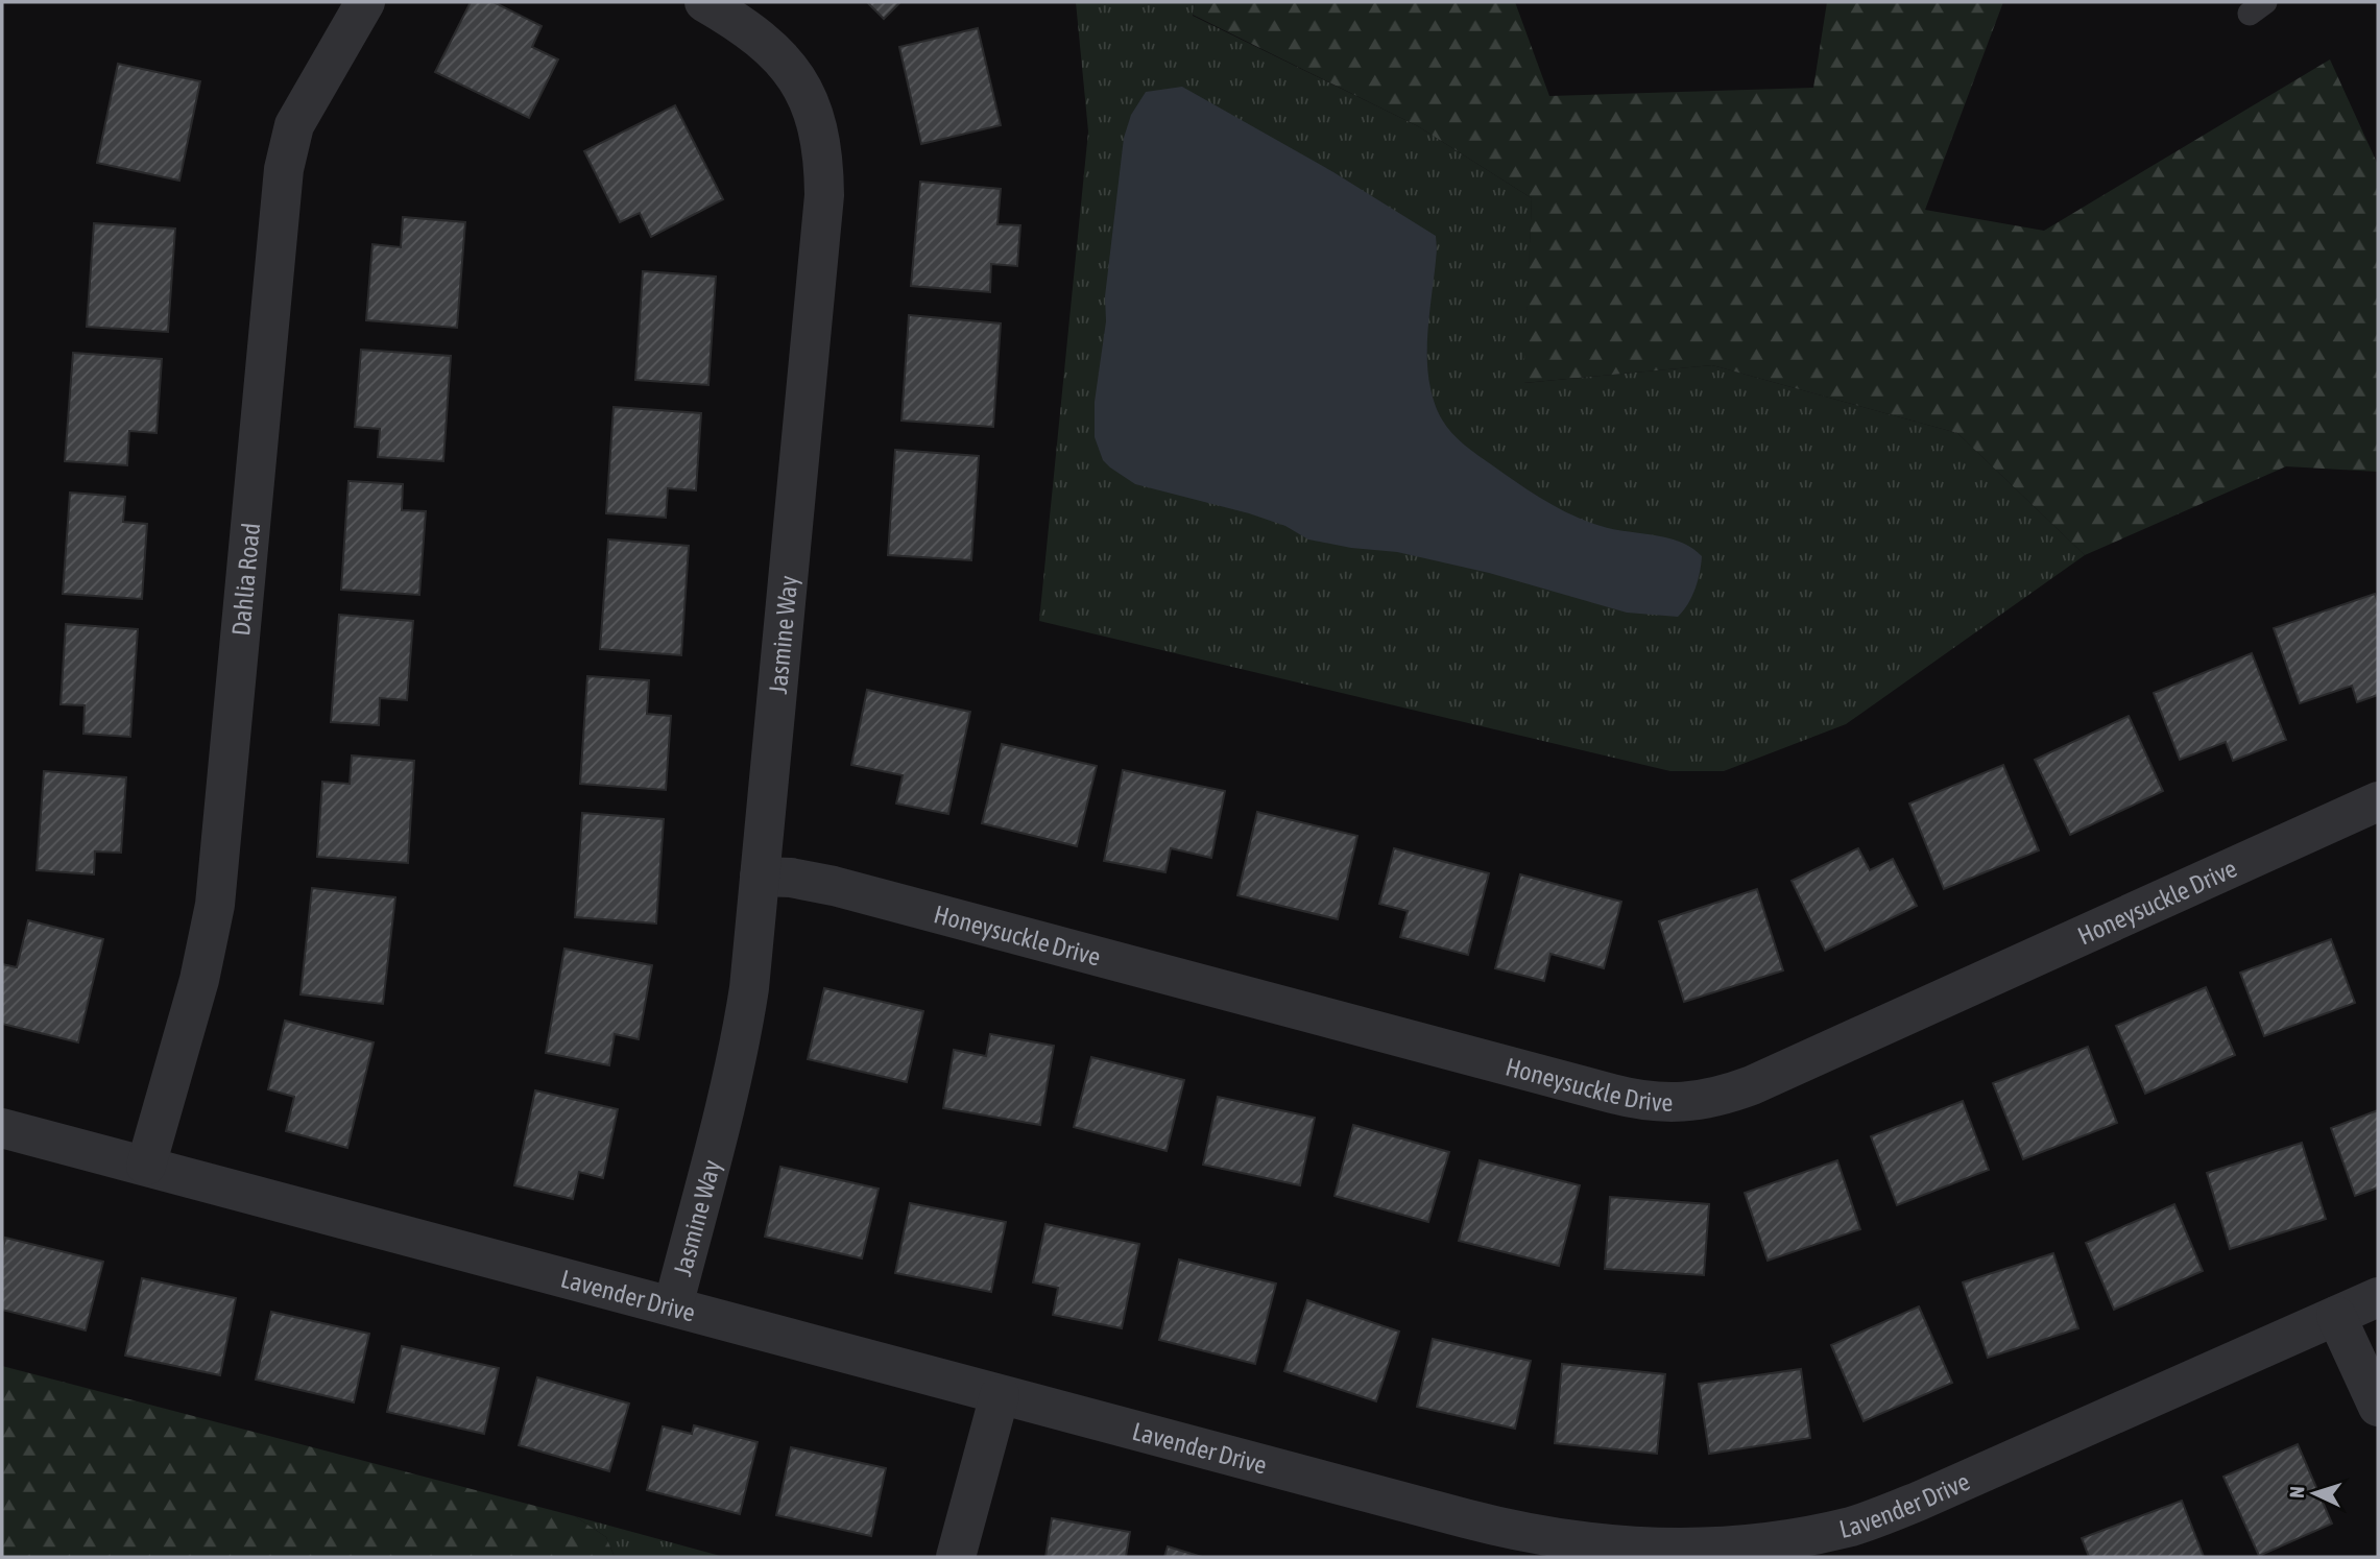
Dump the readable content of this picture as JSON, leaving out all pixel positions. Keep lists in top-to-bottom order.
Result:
{
  "streets": {
    "street": [
      "Dahlia Road",
      "Jasmine Way",
      "Honeysuckle Drive",
      "Lavender Drive"
    ]
  },
  "crossings": [
    ["Dahlia Road", "Lavender Drive"],
    ["Jasmine Way", "Honeysuckle Drive"],
    ["Jasmine Way", "Lavender Drive"]
  ],
  "north": "left"
}
